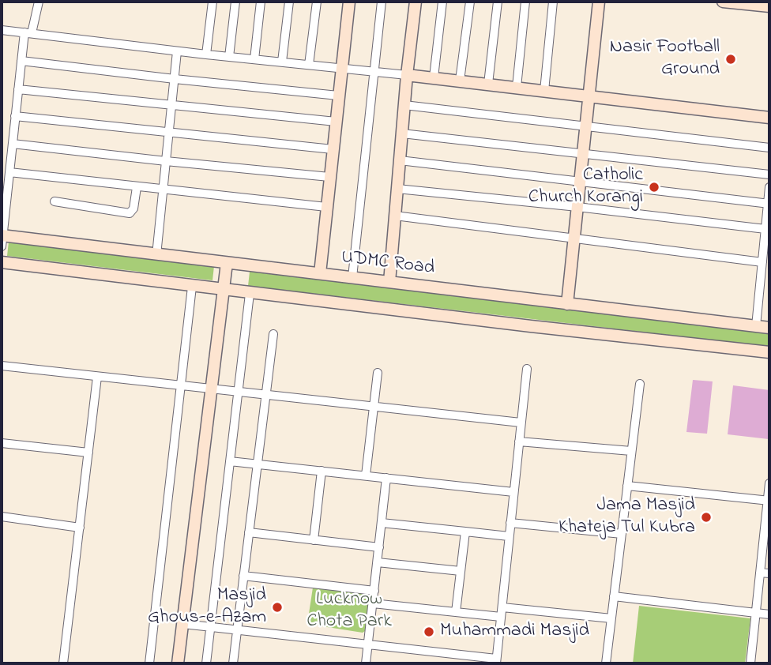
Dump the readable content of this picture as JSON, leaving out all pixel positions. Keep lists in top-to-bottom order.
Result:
{
  "streets": {
    "street": ["UDMC Road"]
  },
  "parks": ["Lucknow Chota Park"],
  "places": [
    "Nasir Football Ground",
    "Catholic Church Korangi",
    "Jama Masjid Khateja Tul Kubra",
    "Masjid Ghous-e-Azam",
    "Muhammadi Masjid"
  ]
}
